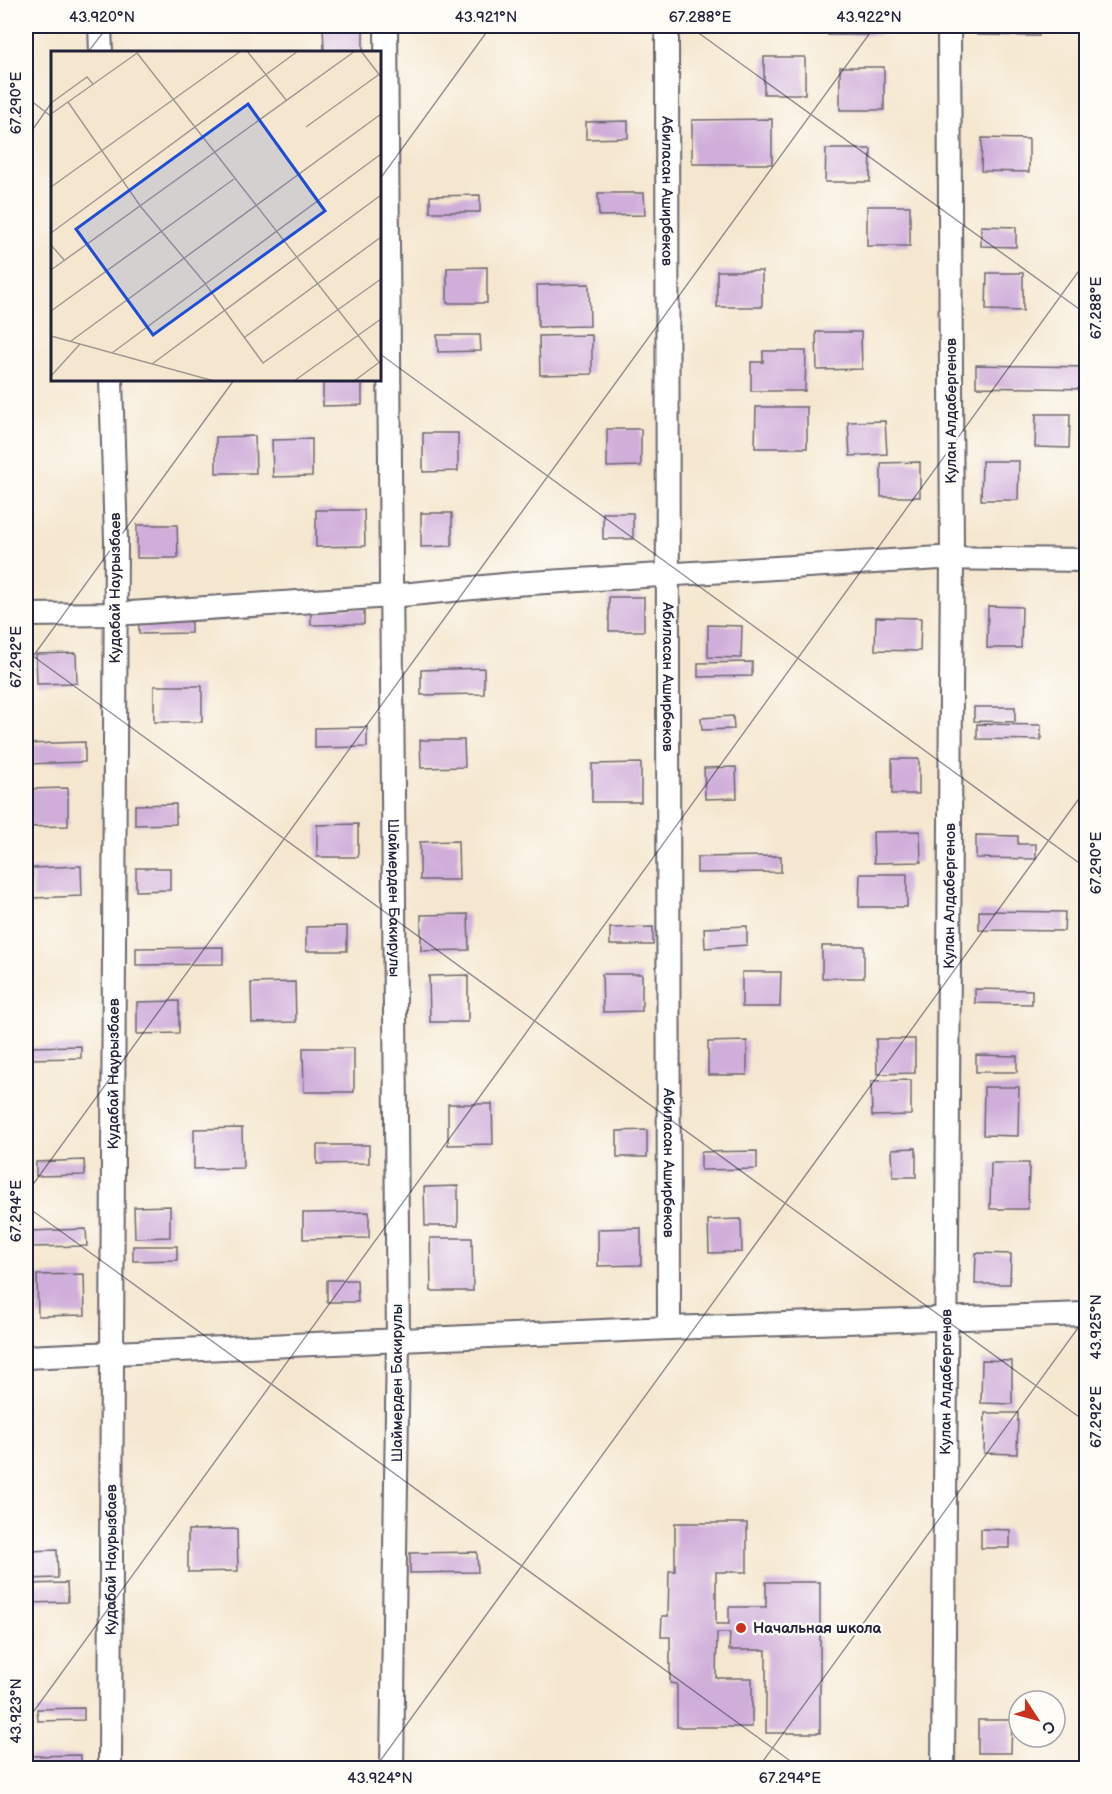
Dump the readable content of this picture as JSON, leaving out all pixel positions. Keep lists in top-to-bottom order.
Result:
{
  "streets": {
    "street": [
      "Абиласан Аширбеков",
      "Кулан Алдабергенов",
      "Кудабай Наурызбаев",
      "Шаймерден Бакирулы"
    ]
  },
  "places": ["Начальная школа"],
  "north": "bottom right",
  "coordinates": [
    "43.920°N",
    "43.921°N",
    "67.288°E",
    "43.922°N",
    "67.290°E",
    "67.292°E",
    "67.294°E",
    "43.925°N",
    "43.923°N",
    "43.924°N"
  ]
}
